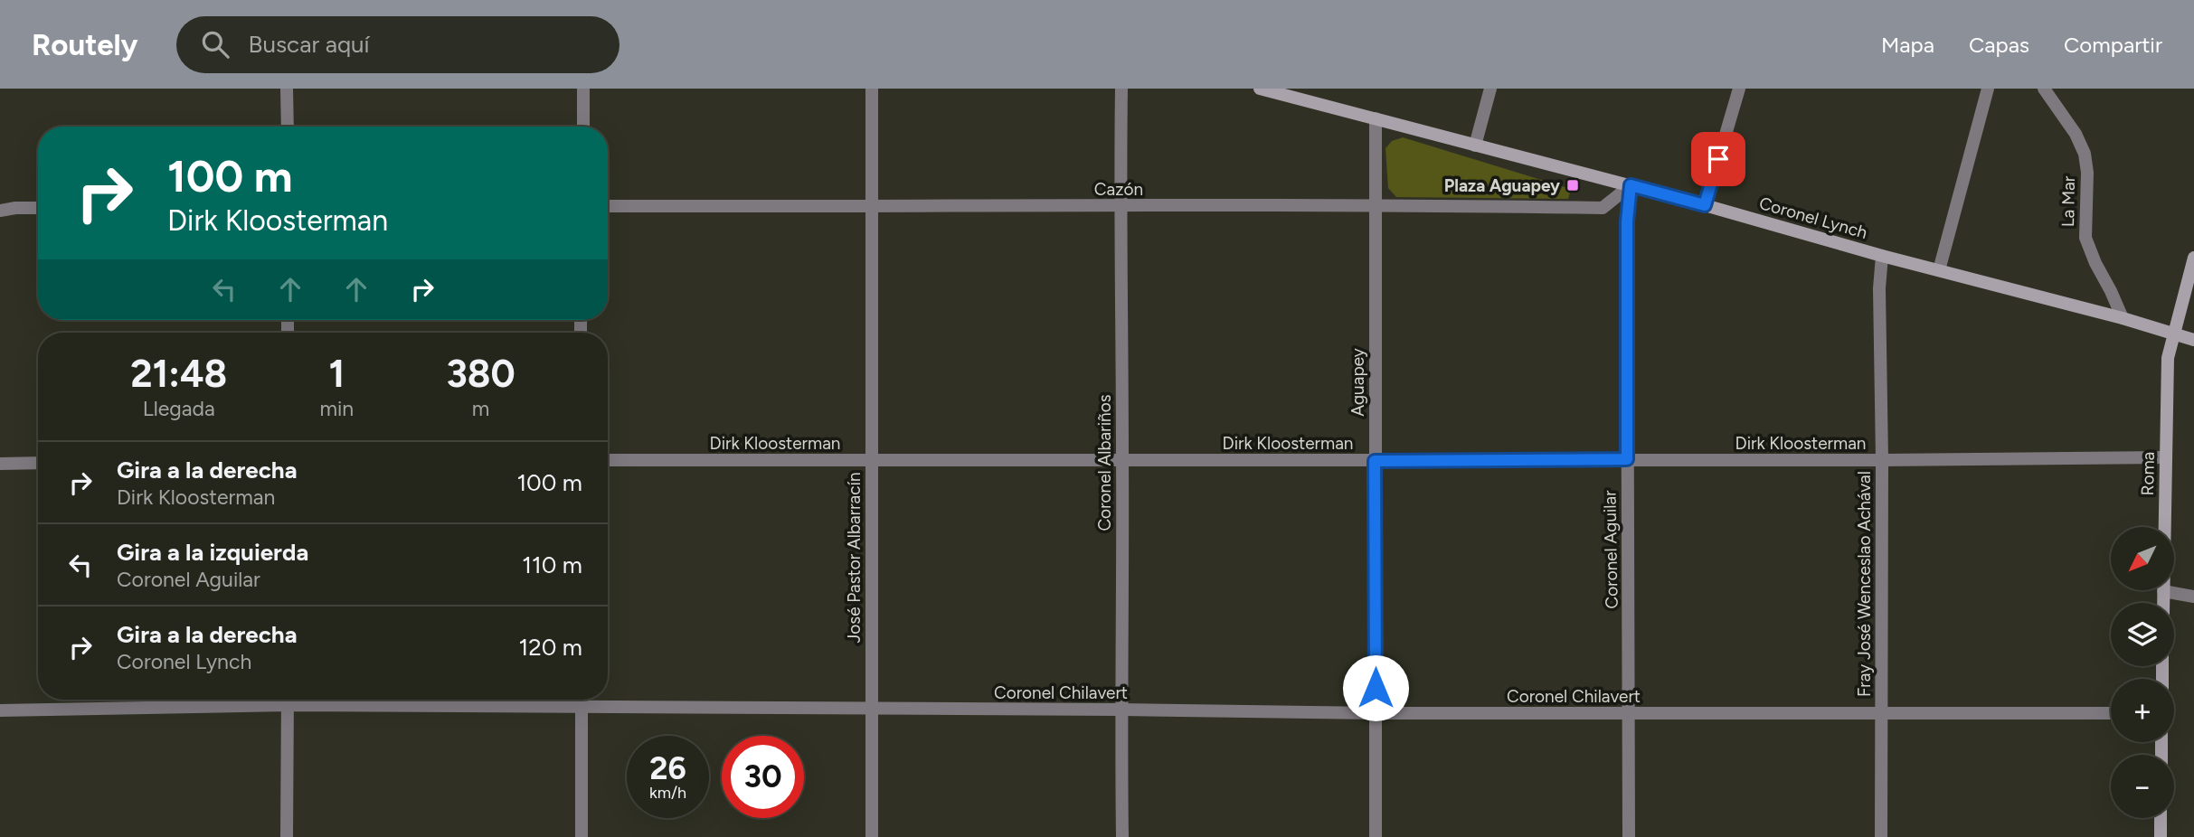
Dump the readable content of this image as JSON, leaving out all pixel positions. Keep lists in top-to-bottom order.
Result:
{
  "streets": {
    "street": [
      "Cazón",
      "La Mar",
      "Coronel Lynch",
      "Aguapey",
      "Dirk Kloosterman",
      "Coronel Albariños",
      "Roma",
      "Coronel Aguilar",
      "José Pastor Albarracín",
      "Fray José Wenceslao Achával",
      "Coronel Chilavert"
    ]
  },
  "crossings": [
    ["Cazón", "Coronel Lynch"],
    ["Cazón", "Aguapey"],
    ["Cazón", "Coronel Albariños"],
    ["Cazón", "Coronel Aguilar"],
    ["Cazón", "José Pastor Albarracín"],
    ["La Mar", "Coronel Lynch"],
    ["Coronel Lynch", "Aguapey"],
    ["Coronel Lynch", "Roma"],
    ["Coronel Lynch", "Coronel Aguilar"],
    ["Coronel Lynch", "Fray José Wenceslao Achával"],
    ["Aguapey", "Dirk Kloosterman"],
    ["Aguapey", "Coronel Chilavert"],
    ["Dirk Kloosterman", "Coronel Albariños"],
    ["Dirk Kloosterman", "Roma"],
    ["Dirk Kloosterman", "Coronel Aguilar"],
    ["Dirk Kloosterman", "José Pastor Albarracín"],
    ["Dirk Kloosterman", "Fray José Wenceslao Achával"],
    ["Coronel Albariños", "Coronel Chilavert"],
    ["Coronel Aguilar", "Coronel Chilavert"],
    ["José Pastor Albarracín", "Coronel Chilavert"],
    ["Fray José Wenceslao Achával", "Coronel Chilavert"]
  ],
  "places": {
    "transit": ["Plaza Aguapey"]
  },
  "north": "bottom left",
  "page": {
    "header": "Routely",
    "search": "Buscar aquí",
    "nav": ["Mapa", "Capas", "Compartir"],
    "turn": ["100 m", "Dirk Kloosterman"],
    "eta": [
      "21:48",
      "Llegada",
      "1",
      "min",
      "380",
      "m"
    ],
    "list": [
      {
        "name": "Gira a la derecha",
        "note": "Dirk Kloosterman",
        "value": "100 m"
      },
      {
        "name": "Gira a la izquierda",
        "note": "Coronel Aguilar",
        "value": "110 m"
      },
      {
        "name": "Gira a la derecha",
        "note": "Coronel Lynch",
        "value": "120 m"
      }
    ],
    "map_buttons": ["+", "−"],
    "speed": "26 km/h",
    "limit": "30"
  }
}
